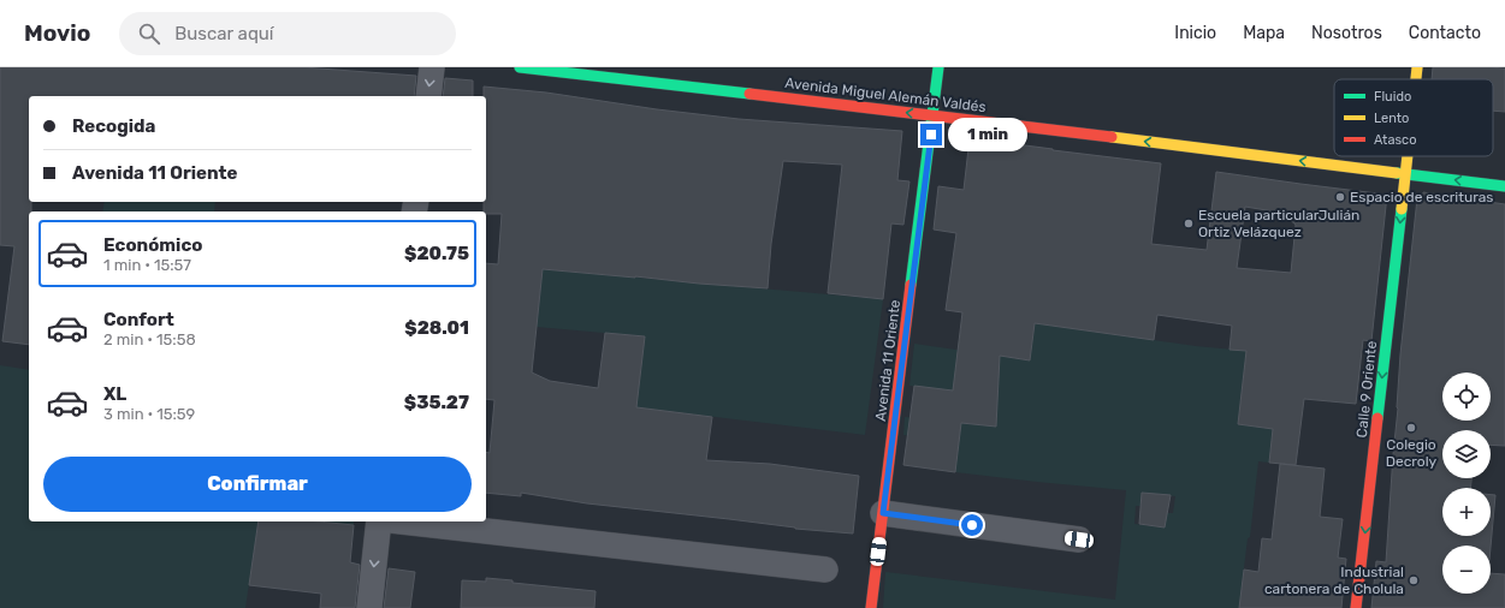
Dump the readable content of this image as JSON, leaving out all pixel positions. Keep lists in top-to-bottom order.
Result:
{
  "streets": {
    "street": ["Avenida Miguel Alemán Valdés", "Avenida 11 Oriente", "Calle 9 Oriente"]
  },
  "crossings": [
    ["Avenida Miguel Alemán Valdés", "Avenida 11 Oriente"],
    ["Avenida Miguel Alemán Valdés", "Calle 9 Oriente"]
  ],
  "one_way": ["Avenida Miguel Alemán Valdés", "Calle 9 Oriente"],
  "places": [
    "Espacio de escrituras",
    "Escuela particularJulián Ortiz Velázquez",
    "Colegio Decroly",
    "Industrial cartonera de Cholula"
  ],
  "legend": ["Fluido", "Lento", "Atasco"],
  "page": {
    "header": "Movio",
    "search": "Buscar aquí",
    "nav": [
      "Inicio",
      "Mapa",
      "Nosotros",
      "Contacto"
    ],
    "banner": ["Recogida", "Avenida 11 Oriente"],
    "bubble": "1 min",
    "list": [
      {
        "name": "Económico",
        "note": "1 min · 15:57",
        "value": "$20.75"
      },
      {
        "name": "Confort",
        "note": "2 min · 15:58",
        "value": "$28.01"
      },
      {
        "name": "XL",
        "note": "3 min · 15:59",
        "value": "$35.27"
      }
    ],
    "map_buttons": ["+", "−"],
    "buttons": "Confirmar"
  }
}
